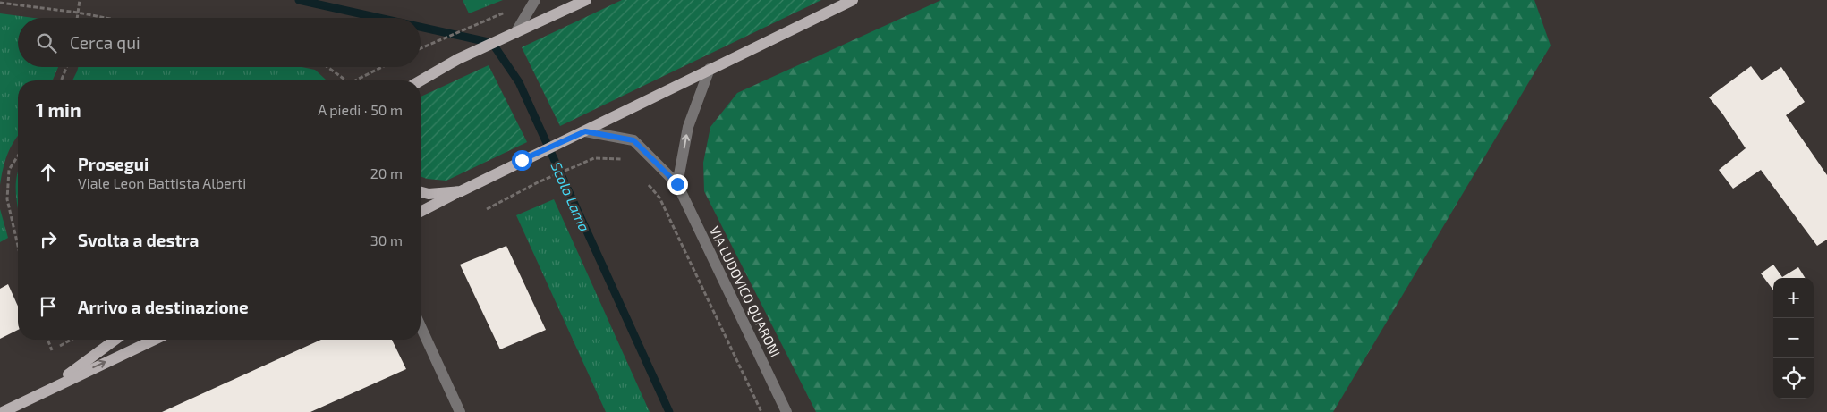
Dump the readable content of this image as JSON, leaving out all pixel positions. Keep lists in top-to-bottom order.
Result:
{
  "streets": {
    "street": ["VIA LUDOVICO QUARONI"]
  },
  "water": ["Scolo Lama"],
  "page": {
    "search": "Cerca qui",
    "heading": ["1 min", "A piedi · 50 m"],
    "list": [
      ["Prosegui", "Viale Leon Battista Alberti", "20 m"],
      ["Svolta a destra", "30 m"],
      "Arrivo a destinazione"
    ],
    "map_buttons": ["+", "−"]
  }
}
